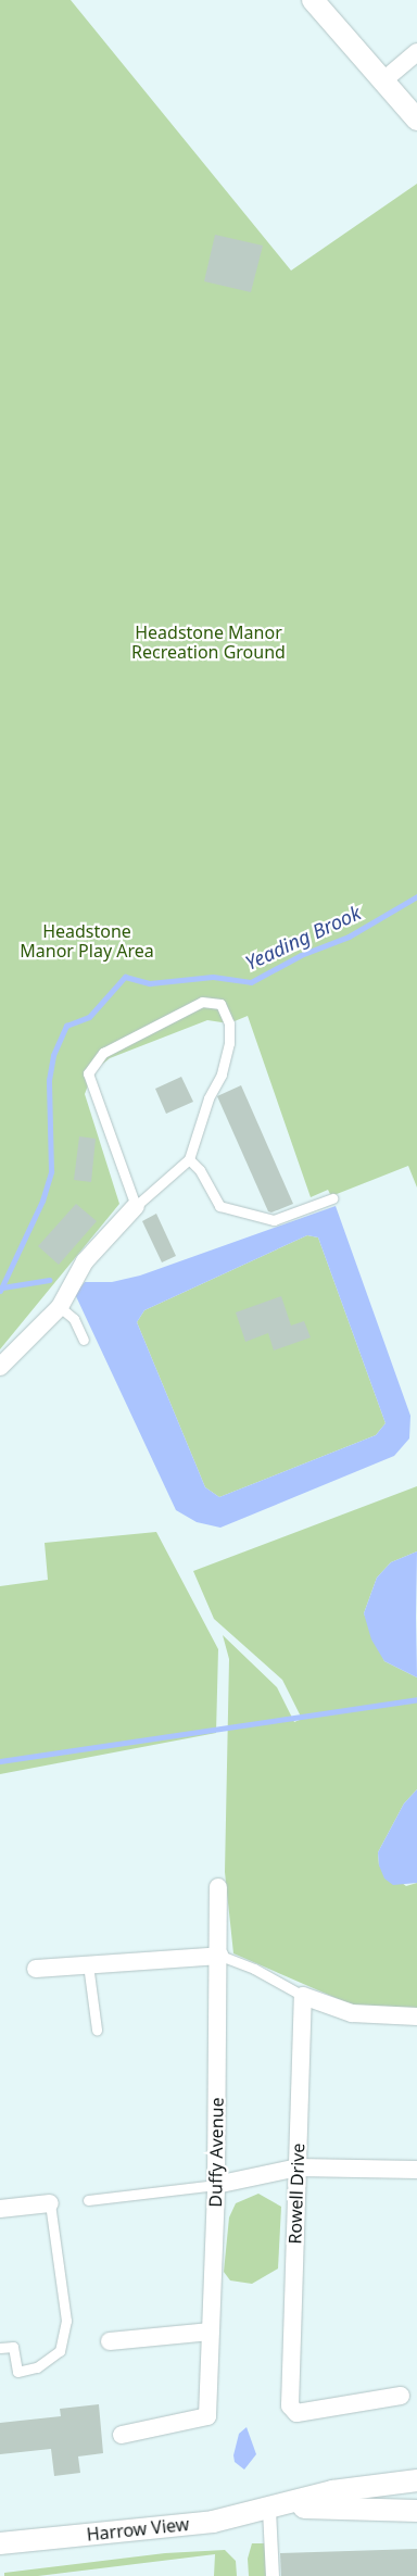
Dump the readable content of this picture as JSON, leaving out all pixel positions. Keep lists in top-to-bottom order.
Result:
{
  "streets": {
    "street": ["Duffy Avenue", "Rowell Drive", "Harrow View"]
  },
  "water": ["Yeading Brook"],
  "parks": ["Headstone Manor Recreation Ground", "Headstone Manor Play Area"]
}
